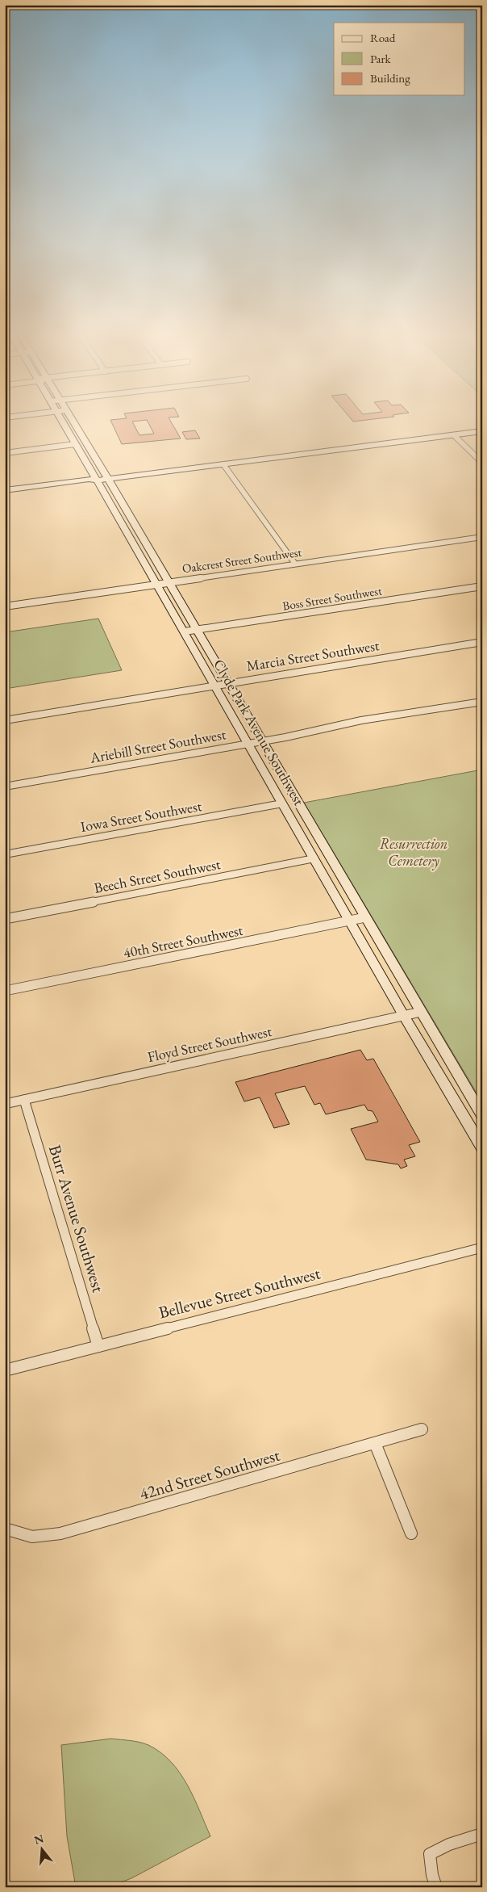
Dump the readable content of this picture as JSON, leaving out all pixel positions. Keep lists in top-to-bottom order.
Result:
{
  "streets": {
    "main road": ["Clyde Park Avenue Southwest"],
    "street": [
      "Oakcrest Street Southwest",
      "Boss Street Southwest",
      "Marcia Street Southwest",
      "Ariebill Street Southwest",
      "Iowa Street Southwest",
      "Beech Street Southwest",
      "40th Street Southwest",
      "Floyd Street Southwest",
      "Burr Avenue Southwest",
      "Bellevue Street Southwest",
      "42nd Street Southwest"
    ]
  },
  "crossings": [
    ["Oakcrest Street Southwest", "Clyde Park Avenue Southwest"],
    ["Boss Street Southwest", "Clyde Park Avenue Southwest"],
    ["Marcia Street Southwest", "Clyde Park Avenue Southwest"],
    ["Clyde Park Avenue Southwest", "Ariebill Street Southwest"],
    ["Clyde Park Avenue Southwest", "Iowa Street Southwest"],
    ["Clyde Park Avenue Southwest", "Beech Street Southwest"],
    ["Clyde Park Avenue Southwest", "40th Street Southwest"],
    ["Clyde Park Avenue Southwest", "Floyd Street Southwest"],
    ["Floyd Street Southwest", "Burr Avenue Southwest"],
    ["Burr Avenue Southwest", "Bellevue Street Southwest"]
  ],
  "parks": ["Resurrection Cemetery"],
  "legend": ["Road", "Park", "Building"],
  "north": "top"
}
